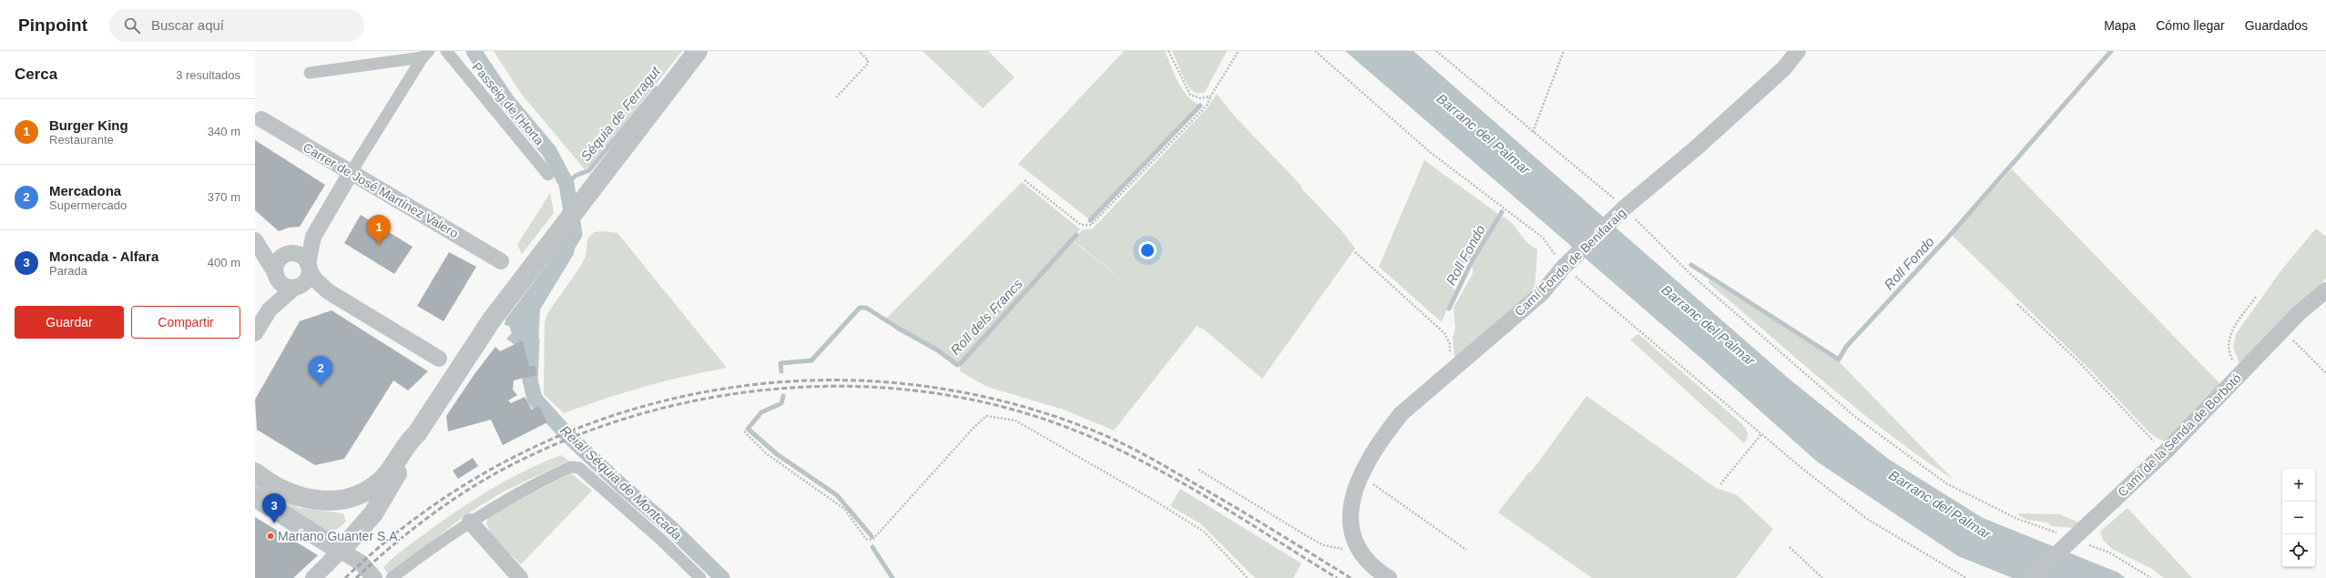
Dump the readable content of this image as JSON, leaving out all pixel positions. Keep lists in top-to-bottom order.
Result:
{
  "streets": {
    "street": [
      "Passeig de l'Horta",
      "Carrer de José Martínez Valero",
      "Camí Fondo de Benifaraig",
      "Camí de la Senda de Borbotó"
    ]
  },
  "water": [
    "Séquia de Ferragut",
    "Barranc del Palmar",
    "Roll Fondo",
    "Roll dels Francs",
    "Reial Séquia de Montcada"
  ],
  "places": ["Mariano Guanter S.A."],
  "page": {
    "header": "Pinpoint",
    "search": "Buscar aquí",
    "nav": ["Mapa", "Cómo llegar", "Guardados"],
    "heading": ["Cerca", "3 resultados"],
    "list": [
      {
        "mark": "1",
        "name": "Burger King",
        "note": "Restaurante",
        "value": "340 m"
      },
      {
        "mark": "2",
        "name": "Mercadona",
        "note": "Supermercado",
        "value": "370 m"
      },
      {
        "mark": "3",
        "name": "Moncada - Alfara",
        "note": "Parada",
        "value": "400 m"
      }
    ],
    "pins": ["1", "2", "3"],
    "buttons": ["Guardar", "Compartir"],
    "map_buttons": ["+", "−"]
  }
}
